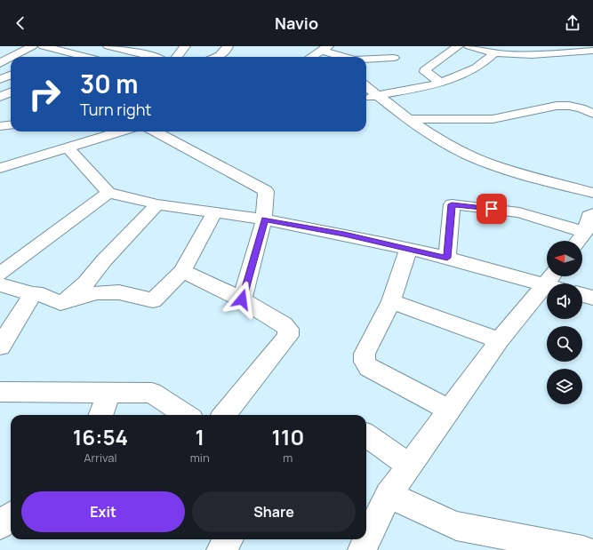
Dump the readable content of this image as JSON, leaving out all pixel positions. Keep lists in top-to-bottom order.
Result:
{
  "north": "left",
  "page": {
    "header": "Navio",
    "turn": ["30 m", "Turn right"],
    "eta": [
      "16:54",
      "Arrival",
      "1",
      "min",
      "110",
      "m"
    ],
    "buttons": ["Exit", "Share"]
  }
}
